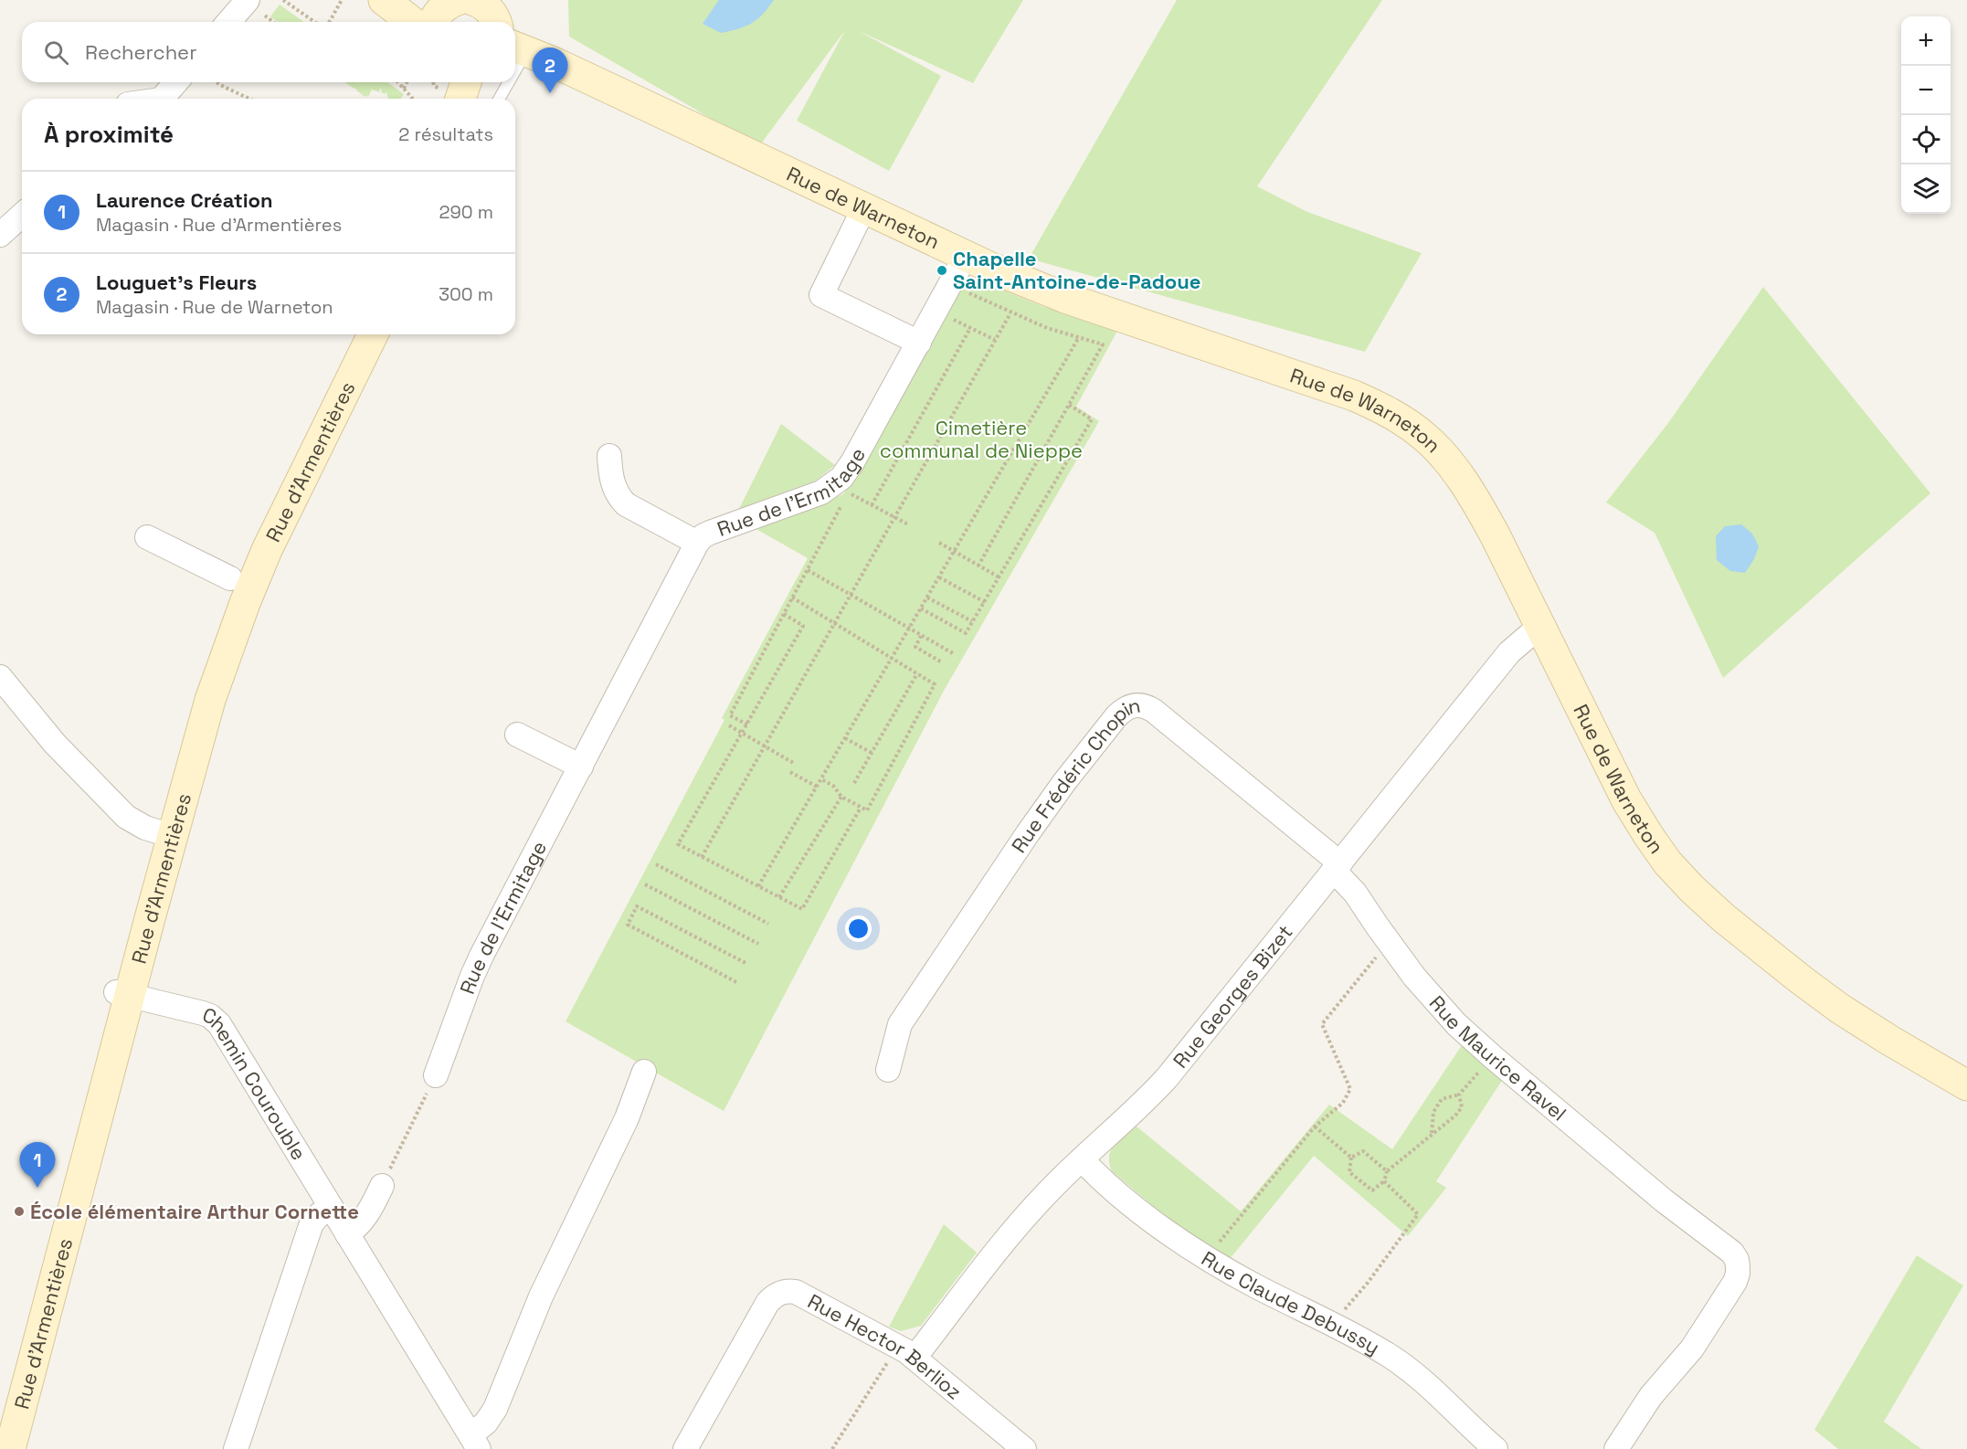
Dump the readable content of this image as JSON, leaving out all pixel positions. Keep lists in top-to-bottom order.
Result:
{
  "streets": {
    "main road": ["Rue de Warneton", "Rue d'Armentières"],
    "street": [
      "Rue de l'Ermitage",
      "Rue Frédéric Chopin",
      "Rue Georges Bizet",
      "Rue Maurice Ravel",
      "Chemin Courouble",
      "Rue Claude Debussy",
      "Rue Hector Berlioz"
    ]
  },
  "crossings": [
    ["Rue de Warneton", "Rue de l'Ermitage"],
    ["Rue de Warneton", "Rue Georges Bizet"],
    ["Rue d'Armentières", "Chemin Courouble"],
    ["Rue Frédéric Chopin", "Rue Georges Bizet"],
    ["Rue Frédéric Chopin", "Rue Maurice Ravel"],
    ["Rue Georges Bizet", "Rue Maurice Ravel"],
    ["Rue Georges Bizet", "Rue Claude Debussy"],
    ["Rue Georges Bizet", "Rue Hector Berlioz"]
  ],
  "parks": ["Cimetière communal de Nieppe"],
  "places": ["Chapelle Saint-Antoine-de-Padoue", "École élémentaire Arthur Cornette"],
  "page": {
    "map_buttons": ["+", "−"],
    "search": "Rechercher",
    "pins": ["2", "1"],
    "heading": ["À proximité", "2 résultats"],
    "list": [
      {
        "mark": "1",
        "name": "Laurence Création",
        "note": "Magasin · Rue d'Armentières",
        "value": "290 m"
      },
      {
        "mark": "2",
        "name": "Louguet's Fleurs",
        "note": "Magasin · Rue de Warneton",
        "value": "300 m"
      }
    ]
  }
}
